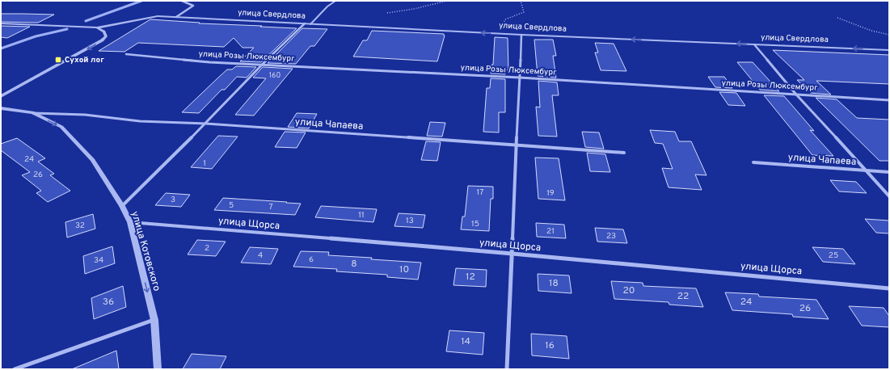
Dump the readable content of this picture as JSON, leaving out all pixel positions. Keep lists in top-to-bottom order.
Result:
{
  "streets": {
    "street": [
      "улица Свердлова",
      "улица Розы Люксембург",
      "улица Чапаева",
      "улица Щорса",
      "улица Котовского"
    ]
  },
  "crossings": [
    ["улица Чапаева", "улица Котовского"],
    ["улица Щорса", "улица Котовского"]
  ],
  "one_way": ["улица Свердлова", "улица Котовского"],
  "places": {
    "transit": ["Сухой лог"]
  },
  "house_numbers": [
    "160",
    "24",
    "1",
    "26",
    "17",
    "19",
    "3",
    "5",
    "7",
    "11",
    "13",
    "15",
    "32",
    "21",
    "23",
    "2",
    "4",
    "25",
    "6",
    "34",
    "8",
    "10",
    "12",
    "18",
    "20",
    "22",
    "36",
    "24",
    "26",
    "14",
    "16"
  ]
}
